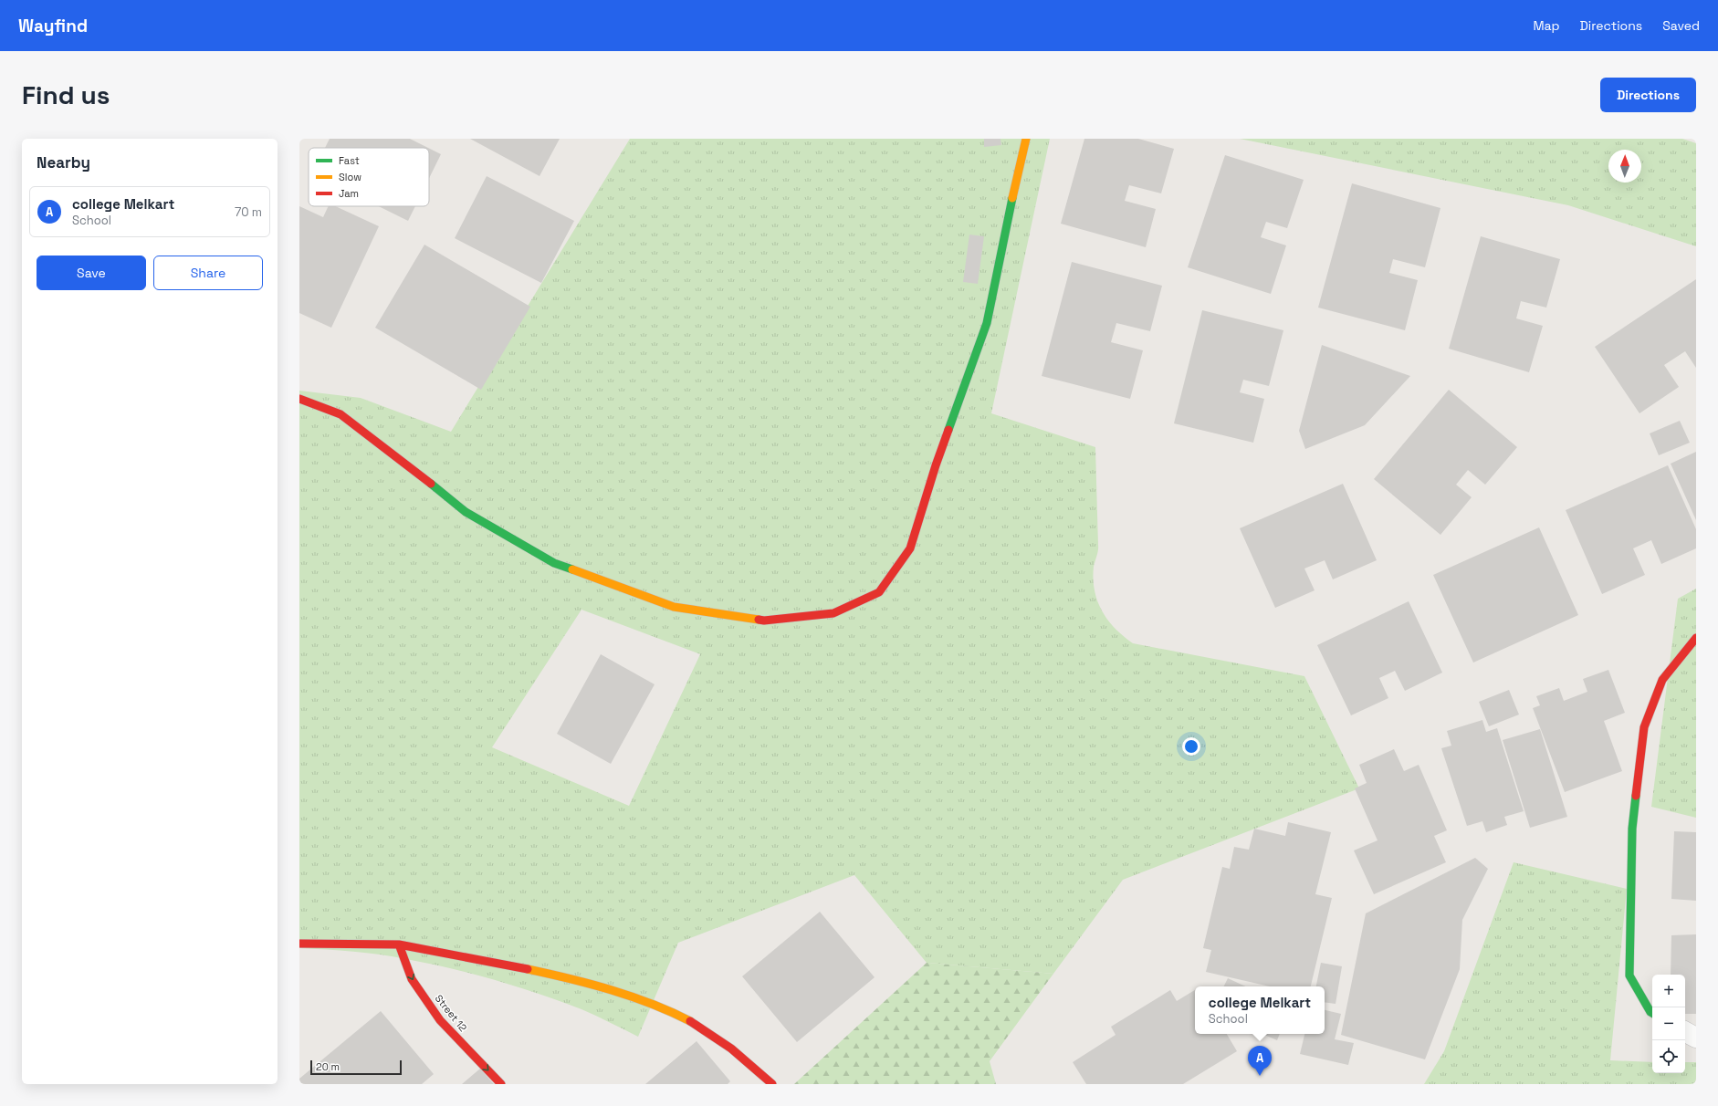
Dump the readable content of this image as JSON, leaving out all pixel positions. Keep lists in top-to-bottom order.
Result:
{
  "streets": {
    "street": ["Street 12"]
  },
  "one_way": ["Street 12"],
  "legend": ["Fast", "Slow", "Jam"],
  "scale_bar": "20 m",
  "north": "top",
  "page": {
    "header": "Wayfind",
    "nav": ["Map", "Directions", "Saved"],
    "buttons": [
      "Directions",
      ["Save", "Share"]
    ],
    "title": "Find us",
    "heading": "Nearby",
    "list": [
      {
        "mark": "A",
        "name": "college Melkart",
        "note": "School",
        "value": "70 m"
      }
    ],
    "map_buttons": ["+", "−"],
    "popup": ["college Melkart", "School"],
    "pins": "A",
    "scale": "20 m"
  }
}
